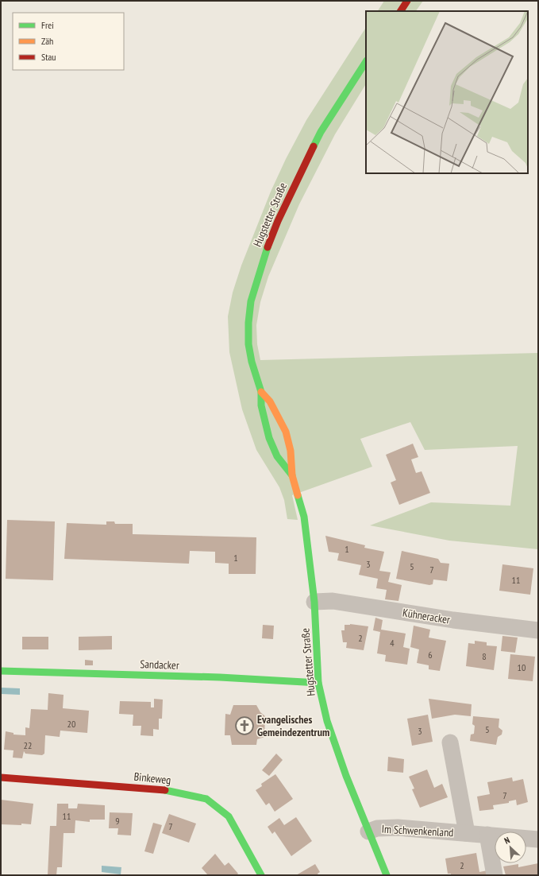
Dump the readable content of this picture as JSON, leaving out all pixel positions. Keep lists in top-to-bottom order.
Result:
{
  "streets": {
    "street": [
      "Hugstetter Straße",
      "Kühneracker",
      "Sandacker",
      "Binkeweg",
      "Im Schwenkenland"
    ]
  },
  "crossings": [
    ["Hugstetter Straße", "Kühneracker"],
    ["Hugstetter Straße", "Sandacker"],
    ["Hugstetter Straße", "Im Schwenkenland"]
  ],
  "places": {
    "church": ["Evangelisches Gemeindezentrum"]
  },
  "house_numbers": [
    "1",
    "1",
    "3",
    "5",
    "7",
    "11",
    "2",
    "4",
    "6",
    "8",
    "10",
    "20",
    "5",
    "3",
    "22",
    "7",
    "11",
    "9",
    "7",
    "2"
  ],
  "legend": ["Frei", "Zäh", "Stau"],
  "north": "top left"
}
